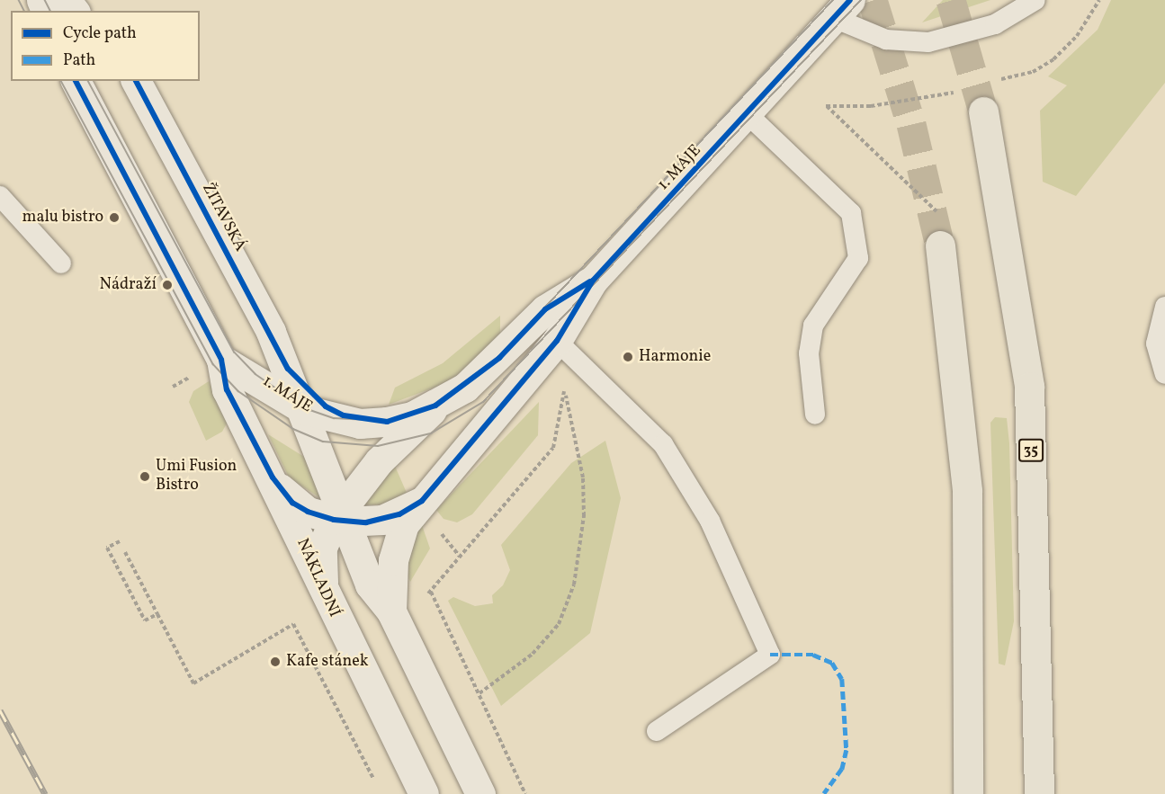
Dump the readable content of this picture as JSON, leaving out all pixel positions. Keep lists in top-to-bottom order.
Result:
{
  "streets": {
    "highway": ["35"],
    "street": ["1. MÁJE", "ŽITAVSKÁ", "NÁKLADNÍ"]
  },
  "crossings": [
    ["1. MÁJE", "ŽITAVSKÁ"],
    ["1. MÁJE", "NÁKLADNÍ"]
  ],
  "places": [
    "malu bistro",
    "Nádraží",
    "Harmonie",
    "Umi Fusion Bistro",
    "Kafe stánek"
  ],
  "legend": ["Cycle path", "Path"]
}
